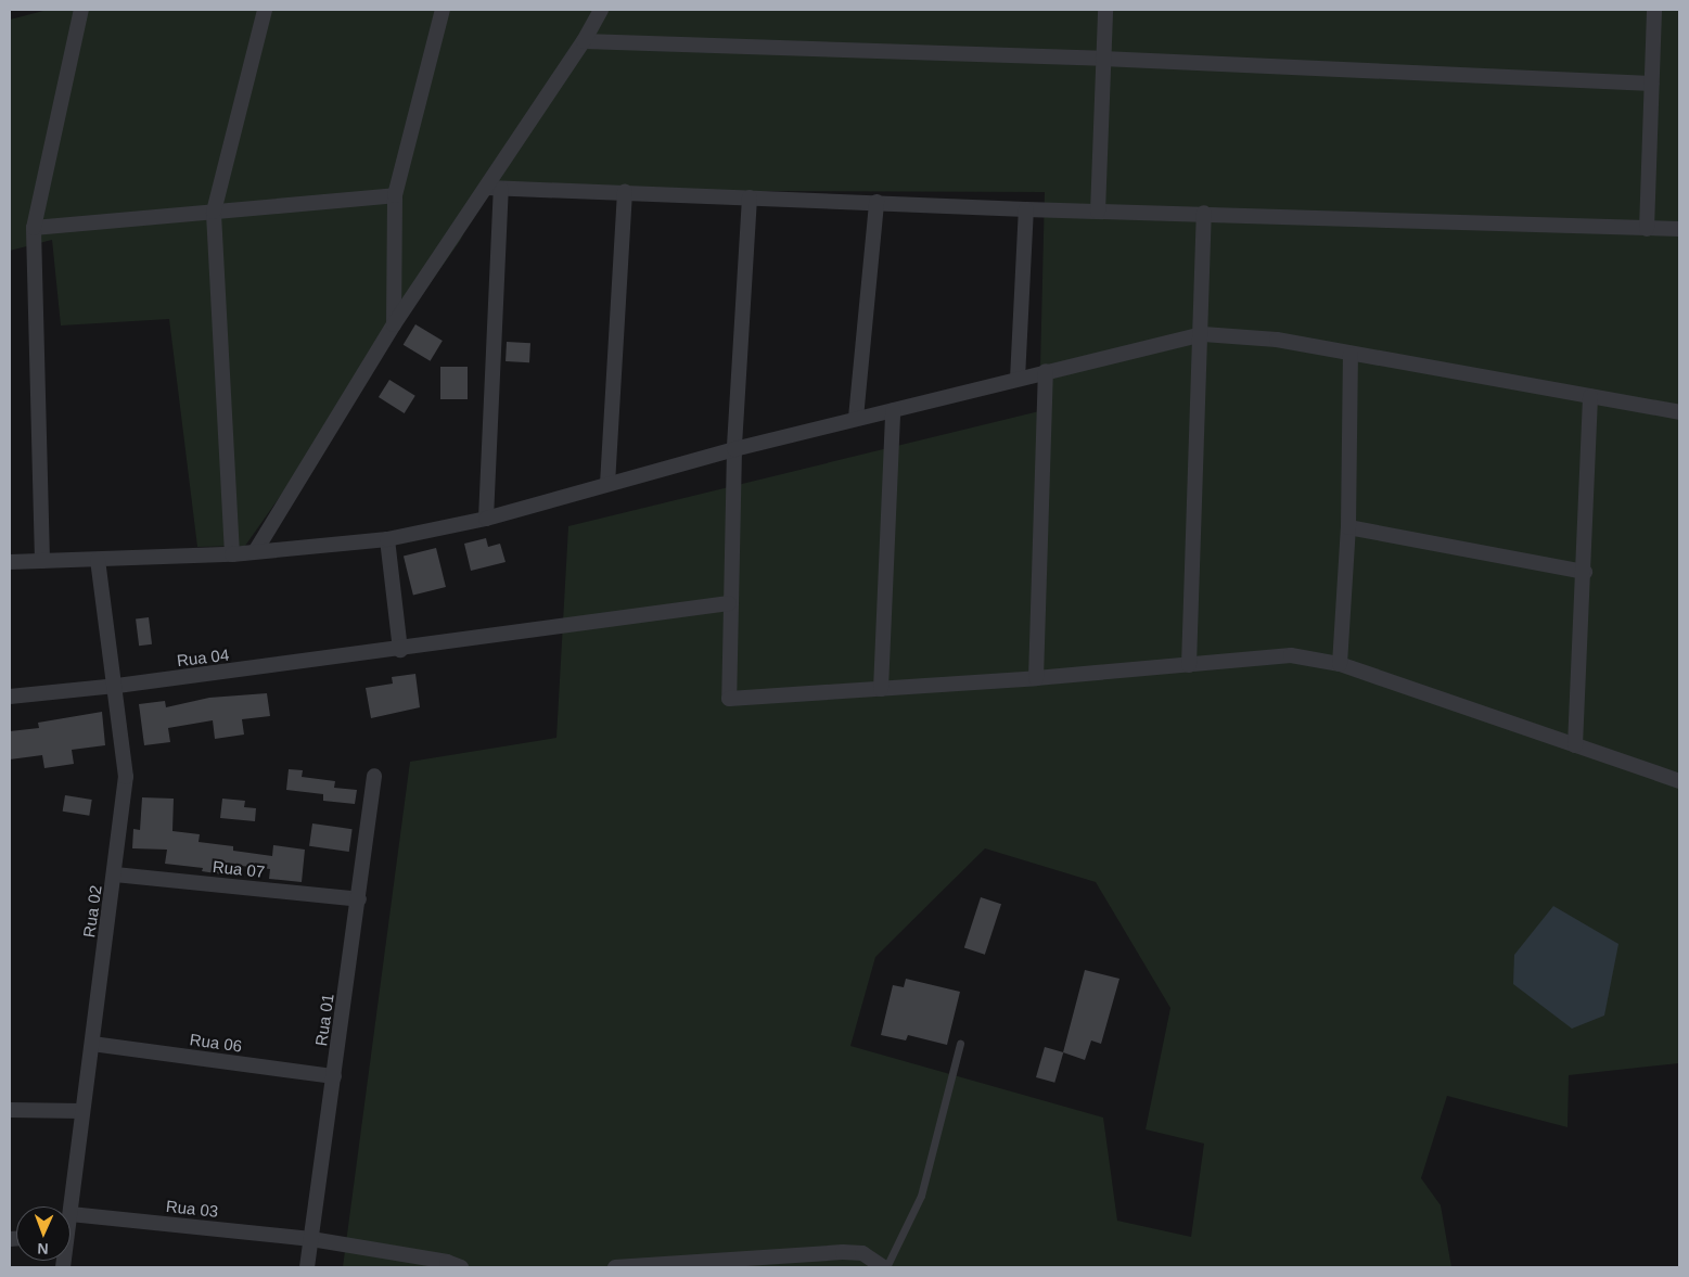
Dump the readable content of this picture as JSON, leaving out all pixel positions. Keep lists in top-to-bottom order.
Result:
{
  "streets": {
    "street": [
      "Rua 04",
      "Rua 07",
      "Rua 02",
      "Rua 01",
      "Rua 06",
      "Rua 03"
    ]
  },
  "crossings": [
    ["Rua 04", "Rua 02"],
    ["Rua 07", "Rua 02"],
    ["Rua 07", "Rua 01"],
    ["Rua 02", "Rua 06"],
    ["Rua 02", "Rua 03"],
    ["Rua 01", "Rua 06"],
    ["Rua 01", "Rua 03"]
  ],
  "north": "bottom"
}
